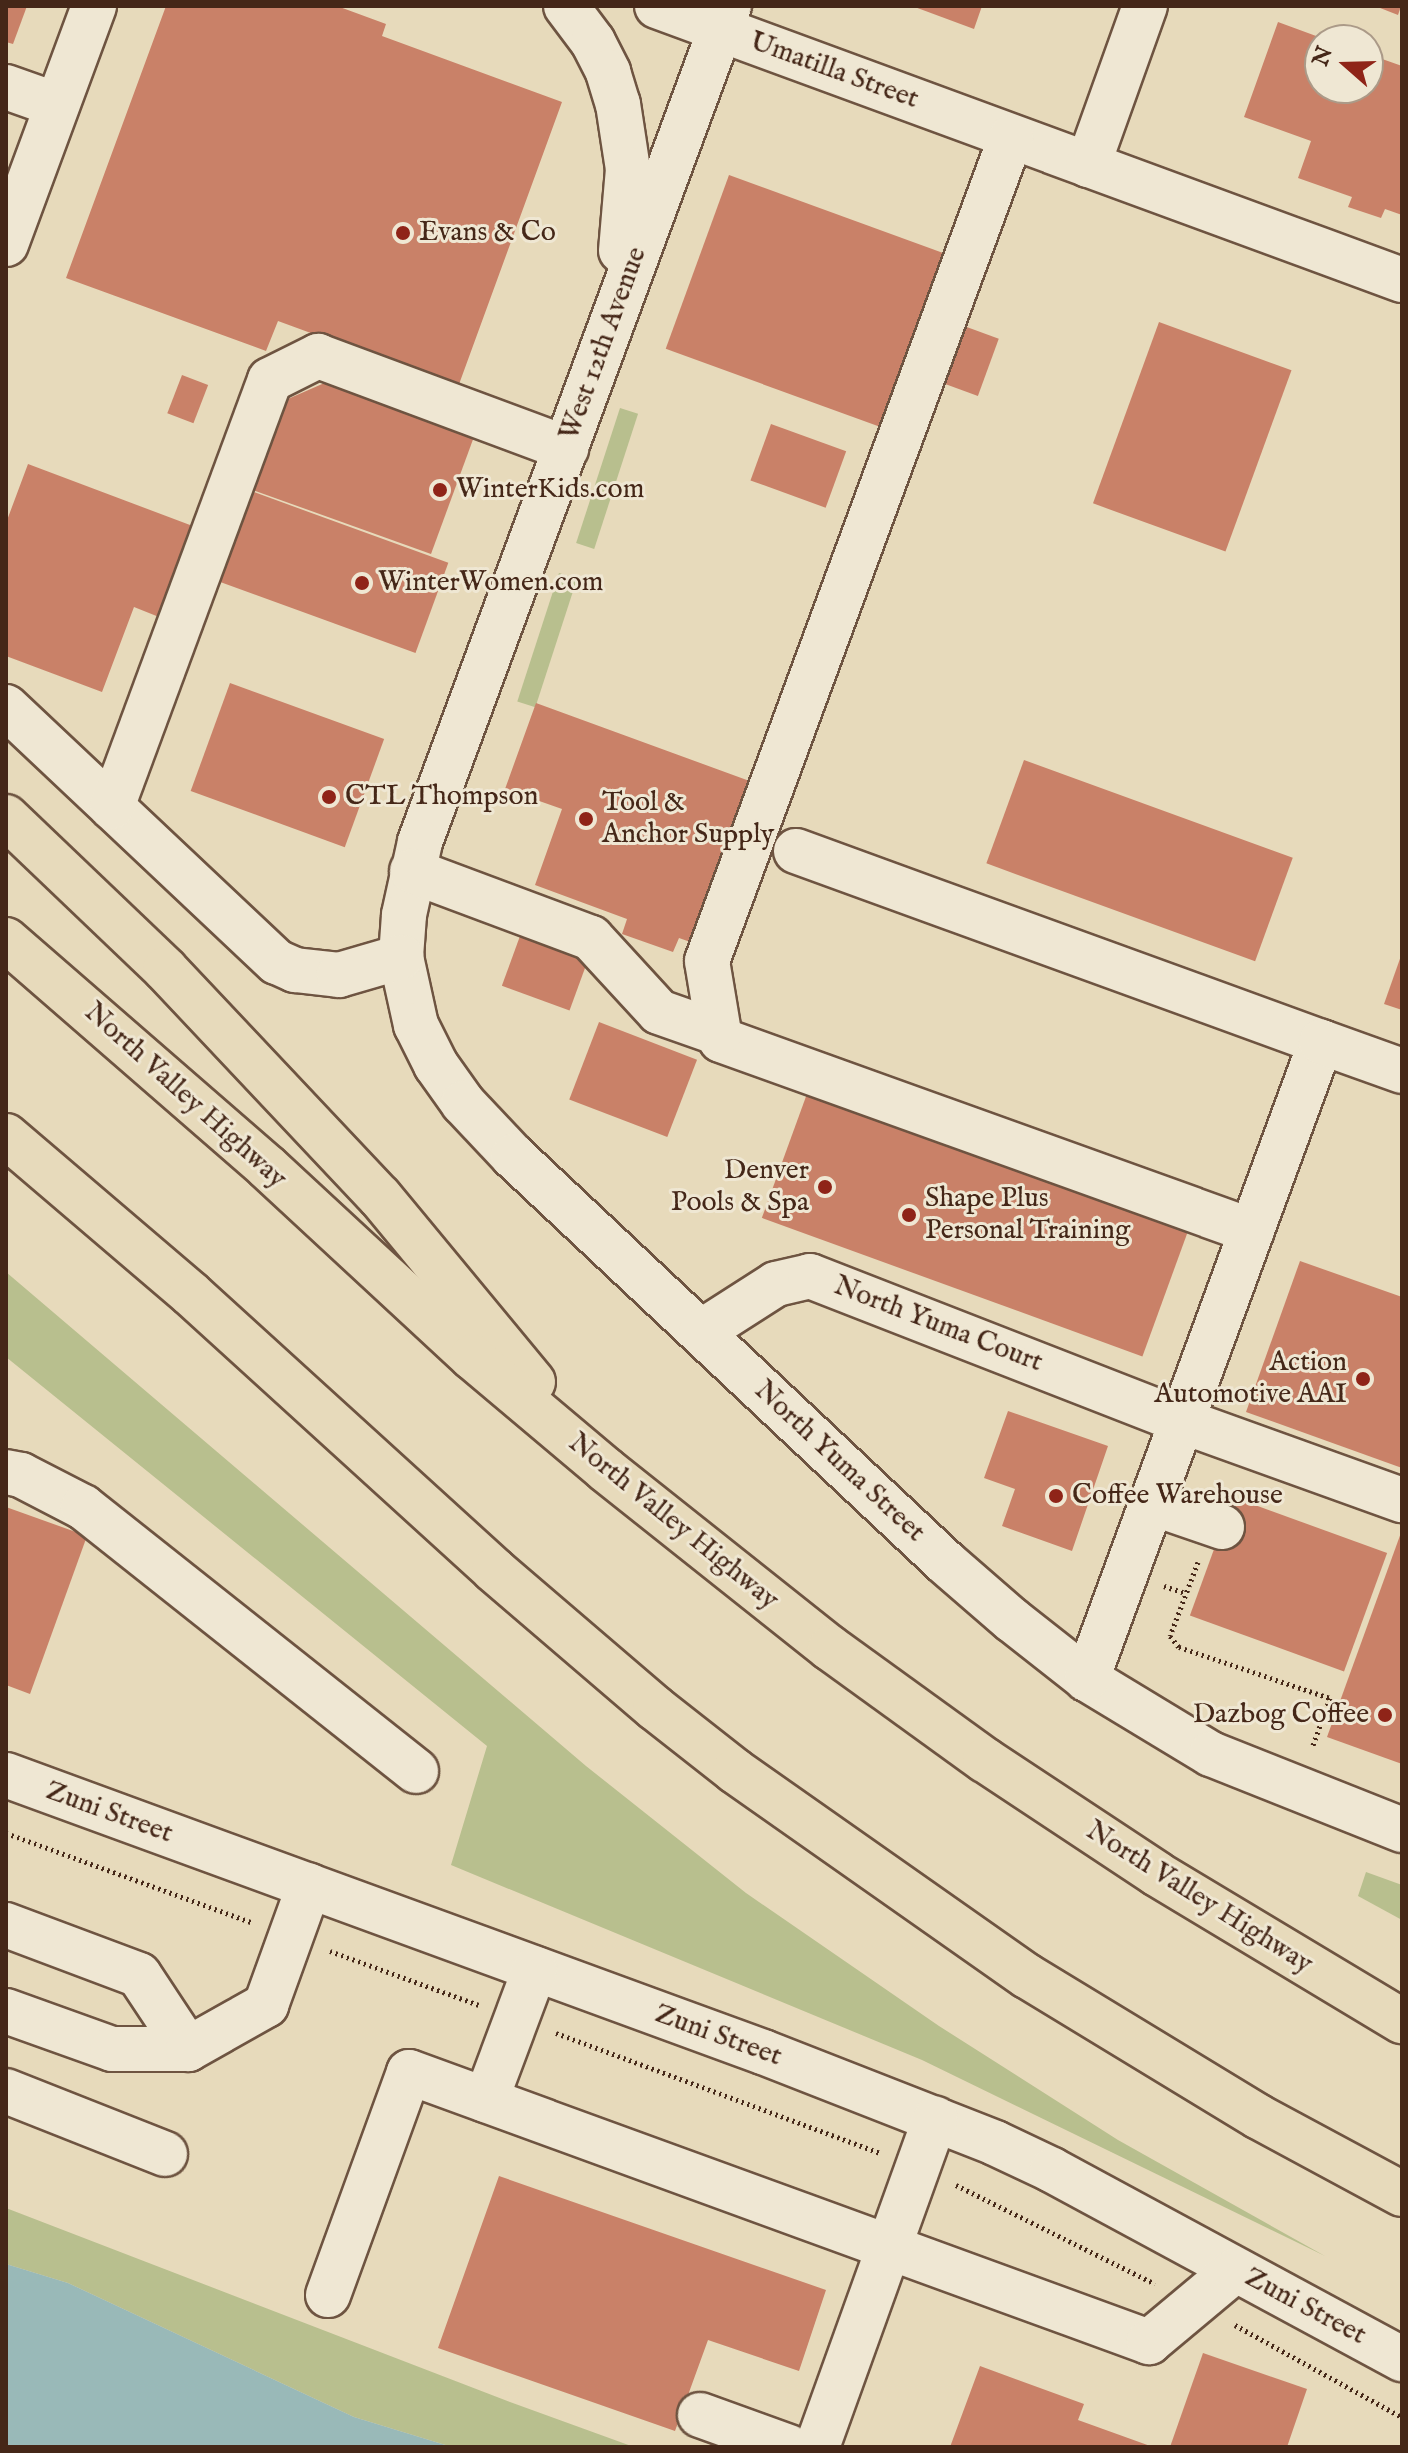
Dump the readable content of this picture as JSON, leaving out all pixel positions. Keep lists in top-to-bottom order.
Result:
{
  "streets": {
    "highway": ["North Valley Highway"],
    "street": [
      "Umatilla Street",
      "West 12th Avenue",
      "North Yuma Court",
      "North Yuma Street",
      "Zuni Street"
    ]
  },
  "crossings": [
    ["Umatilla Street", "West 12th Avenue"],
    ["West 12th Avenue", "North Yuma Street"],
    ["North Yuma Court", "North Yuma Street"]
  ],
  "places": [
    "Evans & Co",
    "WinterKids.com",
    "WinterWomen.com",
    "CTL Thompson",
    "Tool & Anchor Supply",
    "Denver Pools & Spa",
    "Shape Plus Personal Training",
    "Action Automotive AAI",
    "Coffee Warehouse",
    "Dazbog Coffee"
  ],
  "north": "left"
}
